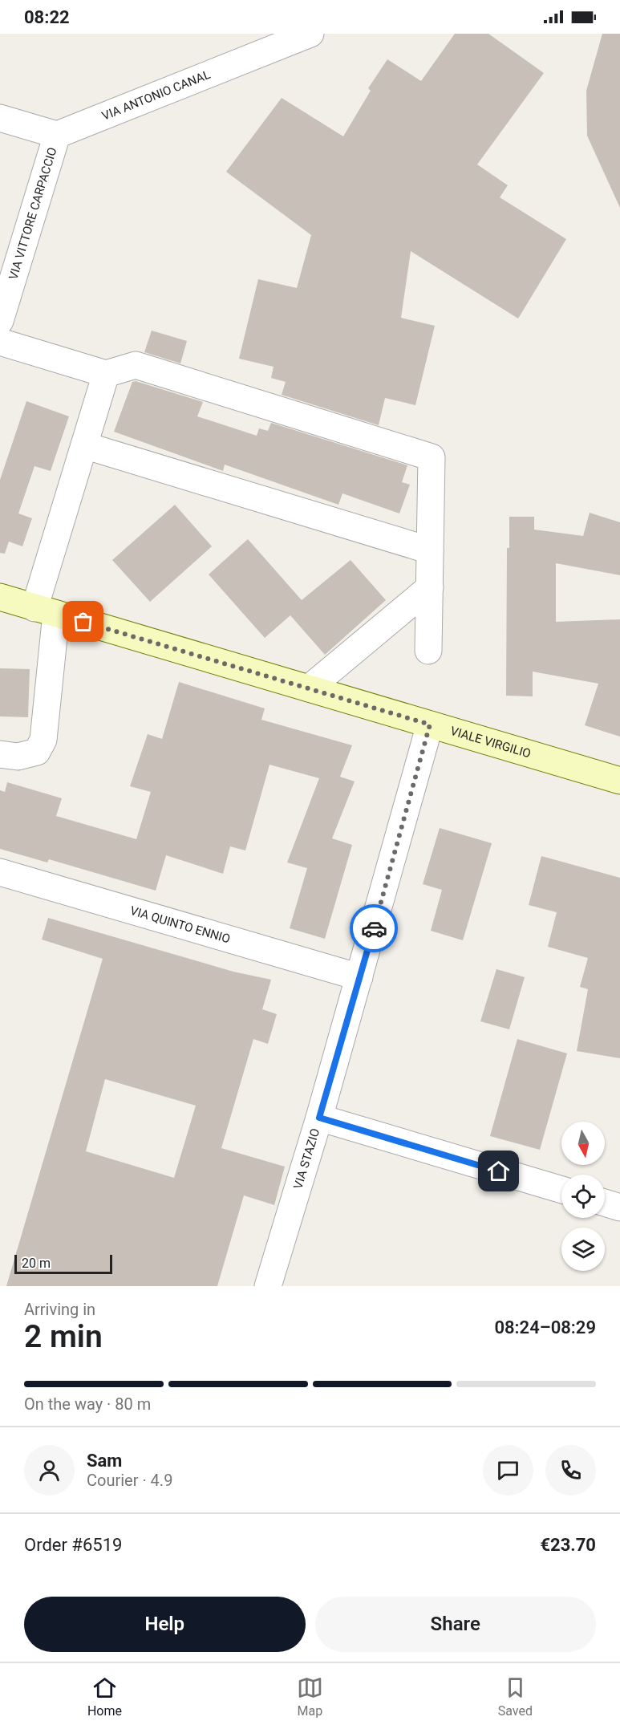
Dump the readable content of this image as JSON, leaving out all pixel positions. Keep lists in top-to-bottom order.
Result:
{
  "streets": {
    "street": [
      "VIA ANTONIO CANAL",
      "VIA VITTORE CARPACCIO",
      "VIALE VIRGILIO",
      "VIA QUINTO ENNIO",
      "VIA STAZIO"
    ]
  },
  "crossings": [
    ["VIA ANTONIO CANAL", "VIA VITTORE CARPACCIO"],
    ["VIALE VIRGILIO", "VIA STAZIO"],
    ["VIA QUINTO ENNIO", "VIA STAZIO"]
  ],
  "scale_bar": "20 m",
  "north": "bottom",
  "page": {
    "status": "08:22",
    "scale": "20 m",
    "heading": ["2 min", "Arriving in", "08:24–08:29"],
    "panel": [
      "Sam",
      "Courier · 4.9",
      "Order #6519",
      "€23.70"
    ],
    "bar": "On the way · 80 m",
    "buttons": ["Help", "Share"],
    "tabs": ["Home", "Map", "Saved"]
  }
}
